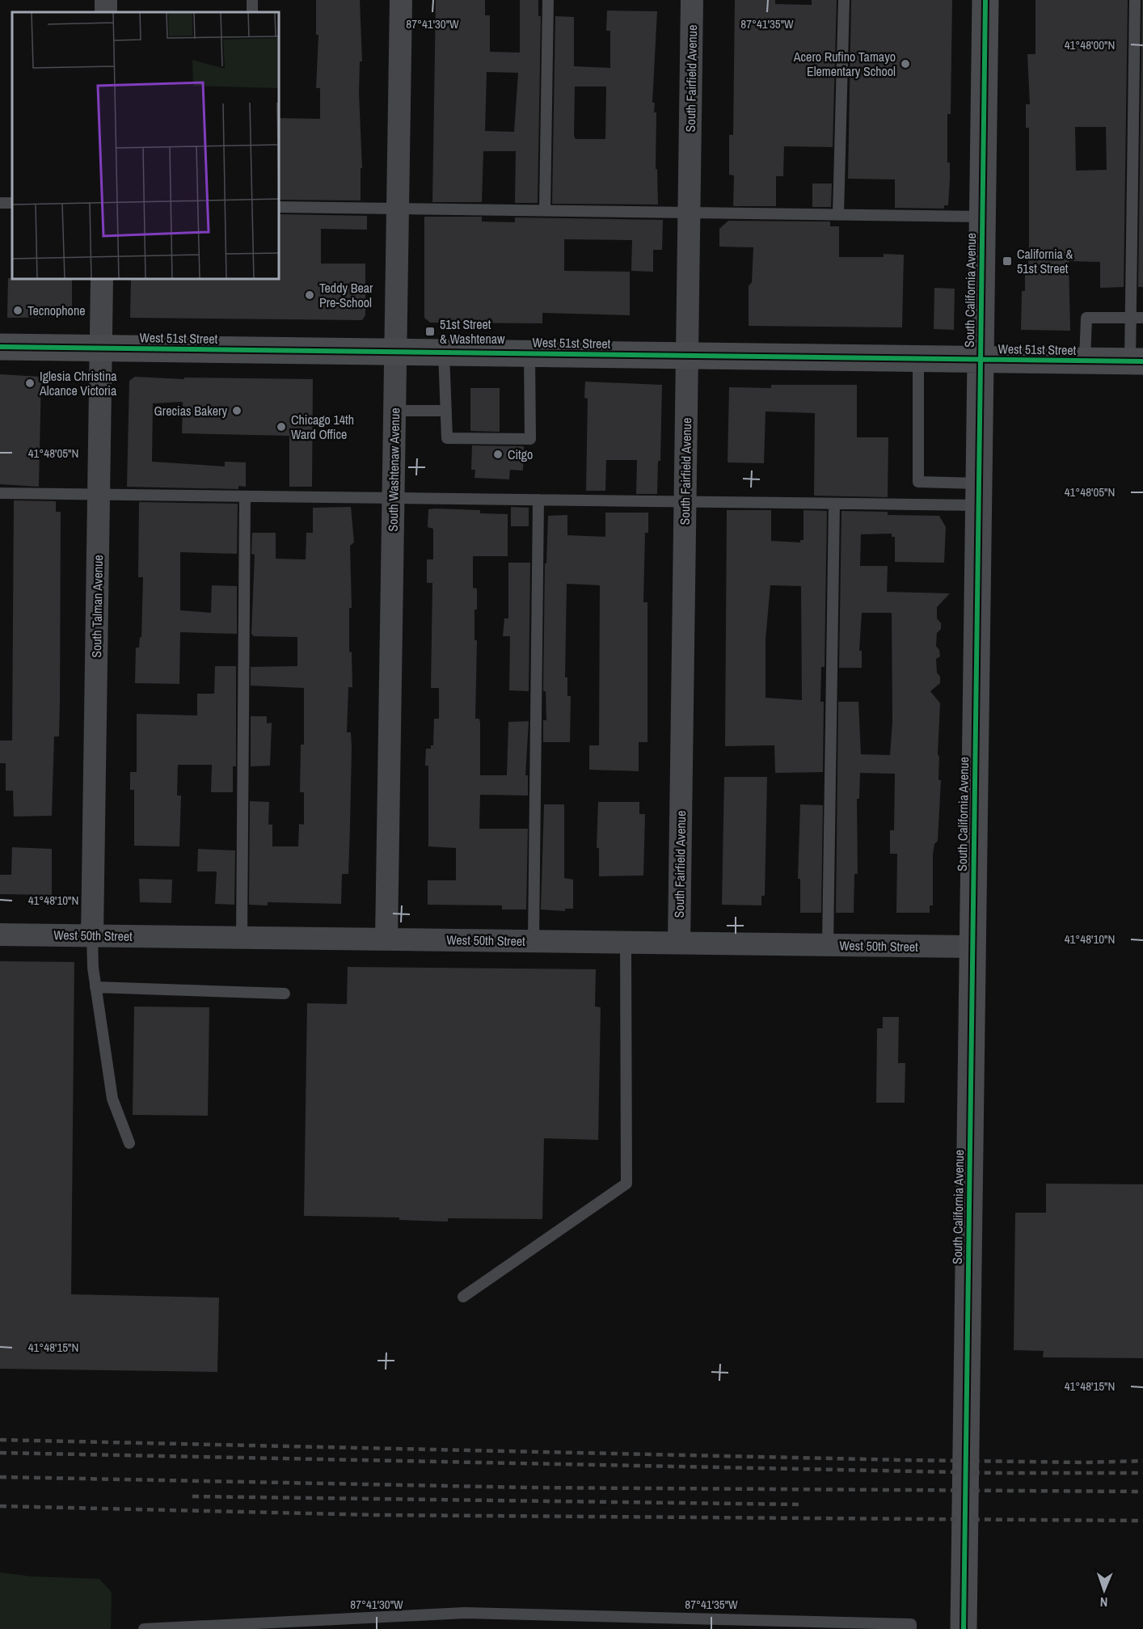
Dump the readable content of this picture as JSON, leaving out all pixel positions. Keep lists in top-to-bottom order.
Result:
{
  "streets": {
    "street": [
      "South Fairfield Avenue",
      "South California Avenue",
      "West 51st Street",
      "South Washtenaw Avenue",
      "South Talman Avenue",
      "West 50th Street"
    ]
  },
  "crossings": [
    ["South Fairfield Avenue", "West 51st Street"],
    ["South Fairfield Avenue", "West 50th Street"],
    ["South California Avenue", "West 51st Street"],
    ["South California Avenue", "West 50th Street"],
    ["West 51st Street", "South Washtenaw Avenue"],
    ["West 51st Street", "South Talman Avenue"],
    ["South Washtenaw Avenue", "West 50th Street"],
    ["South Talman Avenue", "West 50th Street"]
  ],
  "places": {
    "other": [
      "Acero Rufino Tamayo Elementary School",
      "Teddy Bear Pre-School",
      "Tecnophone",
      "Iglesia Christina Alcance Victoria",
      "Grecias Bakery",
      "Chicago 14th Ward Office",
      "Citgo"
    ],
    "transit": ["California & 51st Street", "51st Street & Washtenaw"]
  },
  "north": "bottom",
  "coordinates": [
    "87°41'30\"W",
    "87°41'35\"W",
    "41°48'00\"N",
    "41°48'05\"N",
    "41°48'10\"N",
    "41°48'15\"N"
  ]
}
